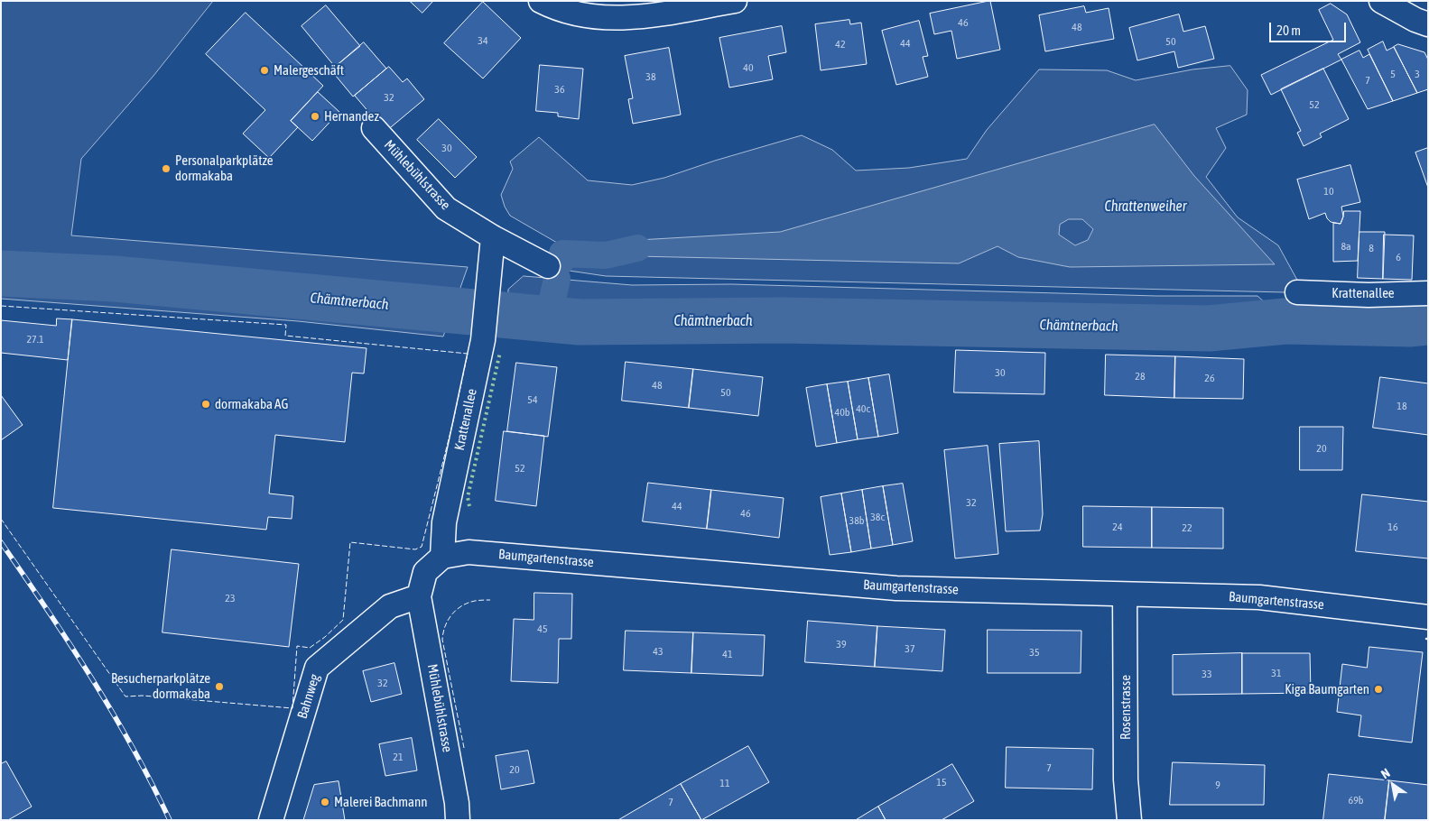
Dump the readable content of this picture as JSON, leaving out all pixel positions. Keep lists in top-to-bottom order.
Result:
{
  "streets": {
    "street": [
      "Mühlebühlstrasse",
      "Krattenallee",
      "Baumgartenstrasse",
      "Bahnweg",
      "Rosenstrasse"
    ]
  },
  "crossings": [
    ["Mühlebühlstrasse", "Krattenallee"],
    ["Mühlebühlstrasse", "Bahnweg"],
    ["Krattenallee", "Baumgartenstrasse"],
    ["Baumgartenstrasse", "Rosenstrasse"]
  ],
  "water": ["Chrattenweiher", "Chämtnerbach"],
  "places": [
    "Malergeschäft",
    "Hernandez",
    "Personalparkplätze dormakaba",
    "dormakaba AG",
    "Besucherparkplätze dormakaba",
    "Kiga Baumgarten",
    "Malerei Bachmann"
  ],
  "house_numbers": [
    "46",
    "48",
    "34",
    "50",
    "44",
    "42",
    "40",
    "5",
    "3",
    "38",
    "7",
    "36",
    "32",
    "52",
    "30",
    "10",
    "8a",
    "8",
    "6",
    "27.1",
    "30",
    "28",
    "26",
    "48",
    "50",
    "54",
    "18",
    "40c",
    "40b",
    "20",
    "52",
    "32",
    "44",
    "46",
    "38c",
    "38b",
    "24",
    "16",
    "22",
    "23",
    "45",
    "39",
    "37",
    "43",
    "35",
    "41",
    "31",
    "33",
    "32",
    "21",
    "7",
    "20",
    "15",
    "11",
    "9",
    "69b",
    "7"
  ],
  "scale_bar": "20 m",
  "north": "top left"
}
